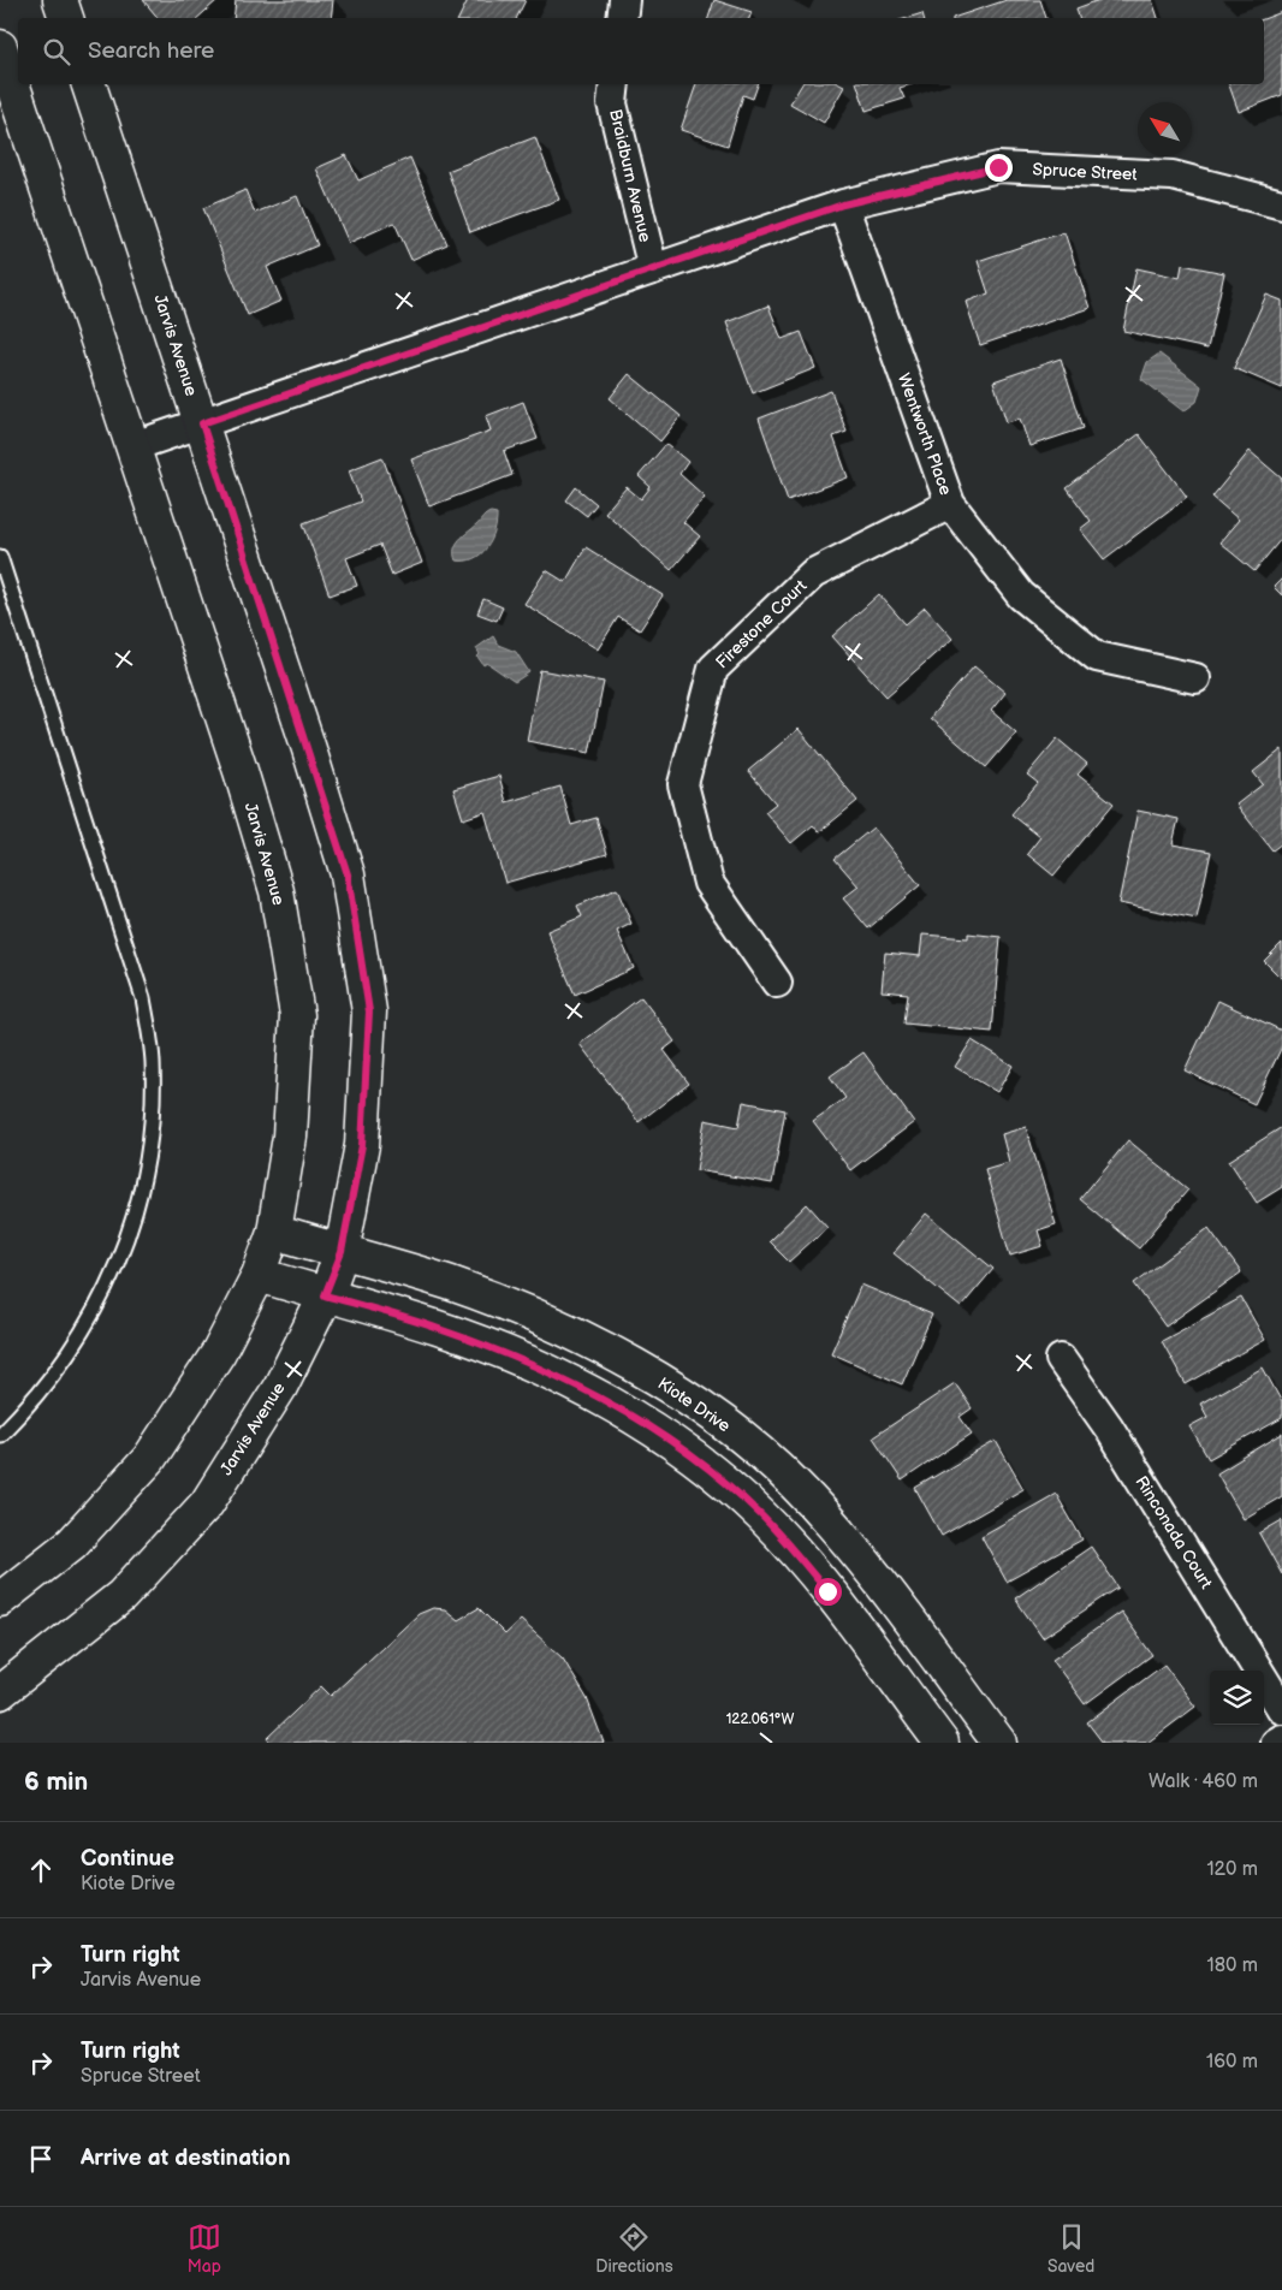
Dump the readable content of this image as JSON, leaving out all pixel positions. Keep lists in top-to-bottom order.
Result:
{
  "streets": {
    "main road": ["Jarvis Avenue", "Kiote Drive"],
    "street": [
      "Spruce Street",
      "Braidburn Avenue",
      "Wentworth Place",
      "Firestone Court",
      "Rinconada Court"
    ]
  },
  "crossings": [
    ["Spruce Street", "Braidburn Avenue"],
    ["Spruce Street", "Jarvis Avenue"],
    ["Spruce Street", "Wentworth Place"],
    ["Jarvis Avenue", "Kiote Drive"],
    ["Wentworth Place", "Firestone Court"]
  ],
  "north": "top left",
  "page": {
    "search": "Search here",
    "heading": ["6 min", "Walk · 460 m"],
    "list": [
      ["Continue", "Kiote Drive", "120 m"],
      ["Turn right", "Jarvis Avenue", "180 m"],
      ["Turn right", "Spruce Street", "160 m"],
      "Arrive at destination"
    ],
    "nav": ["Map", "Directions", "Saved"]
  },
  "coordinates": ["122.061°W"]
}
